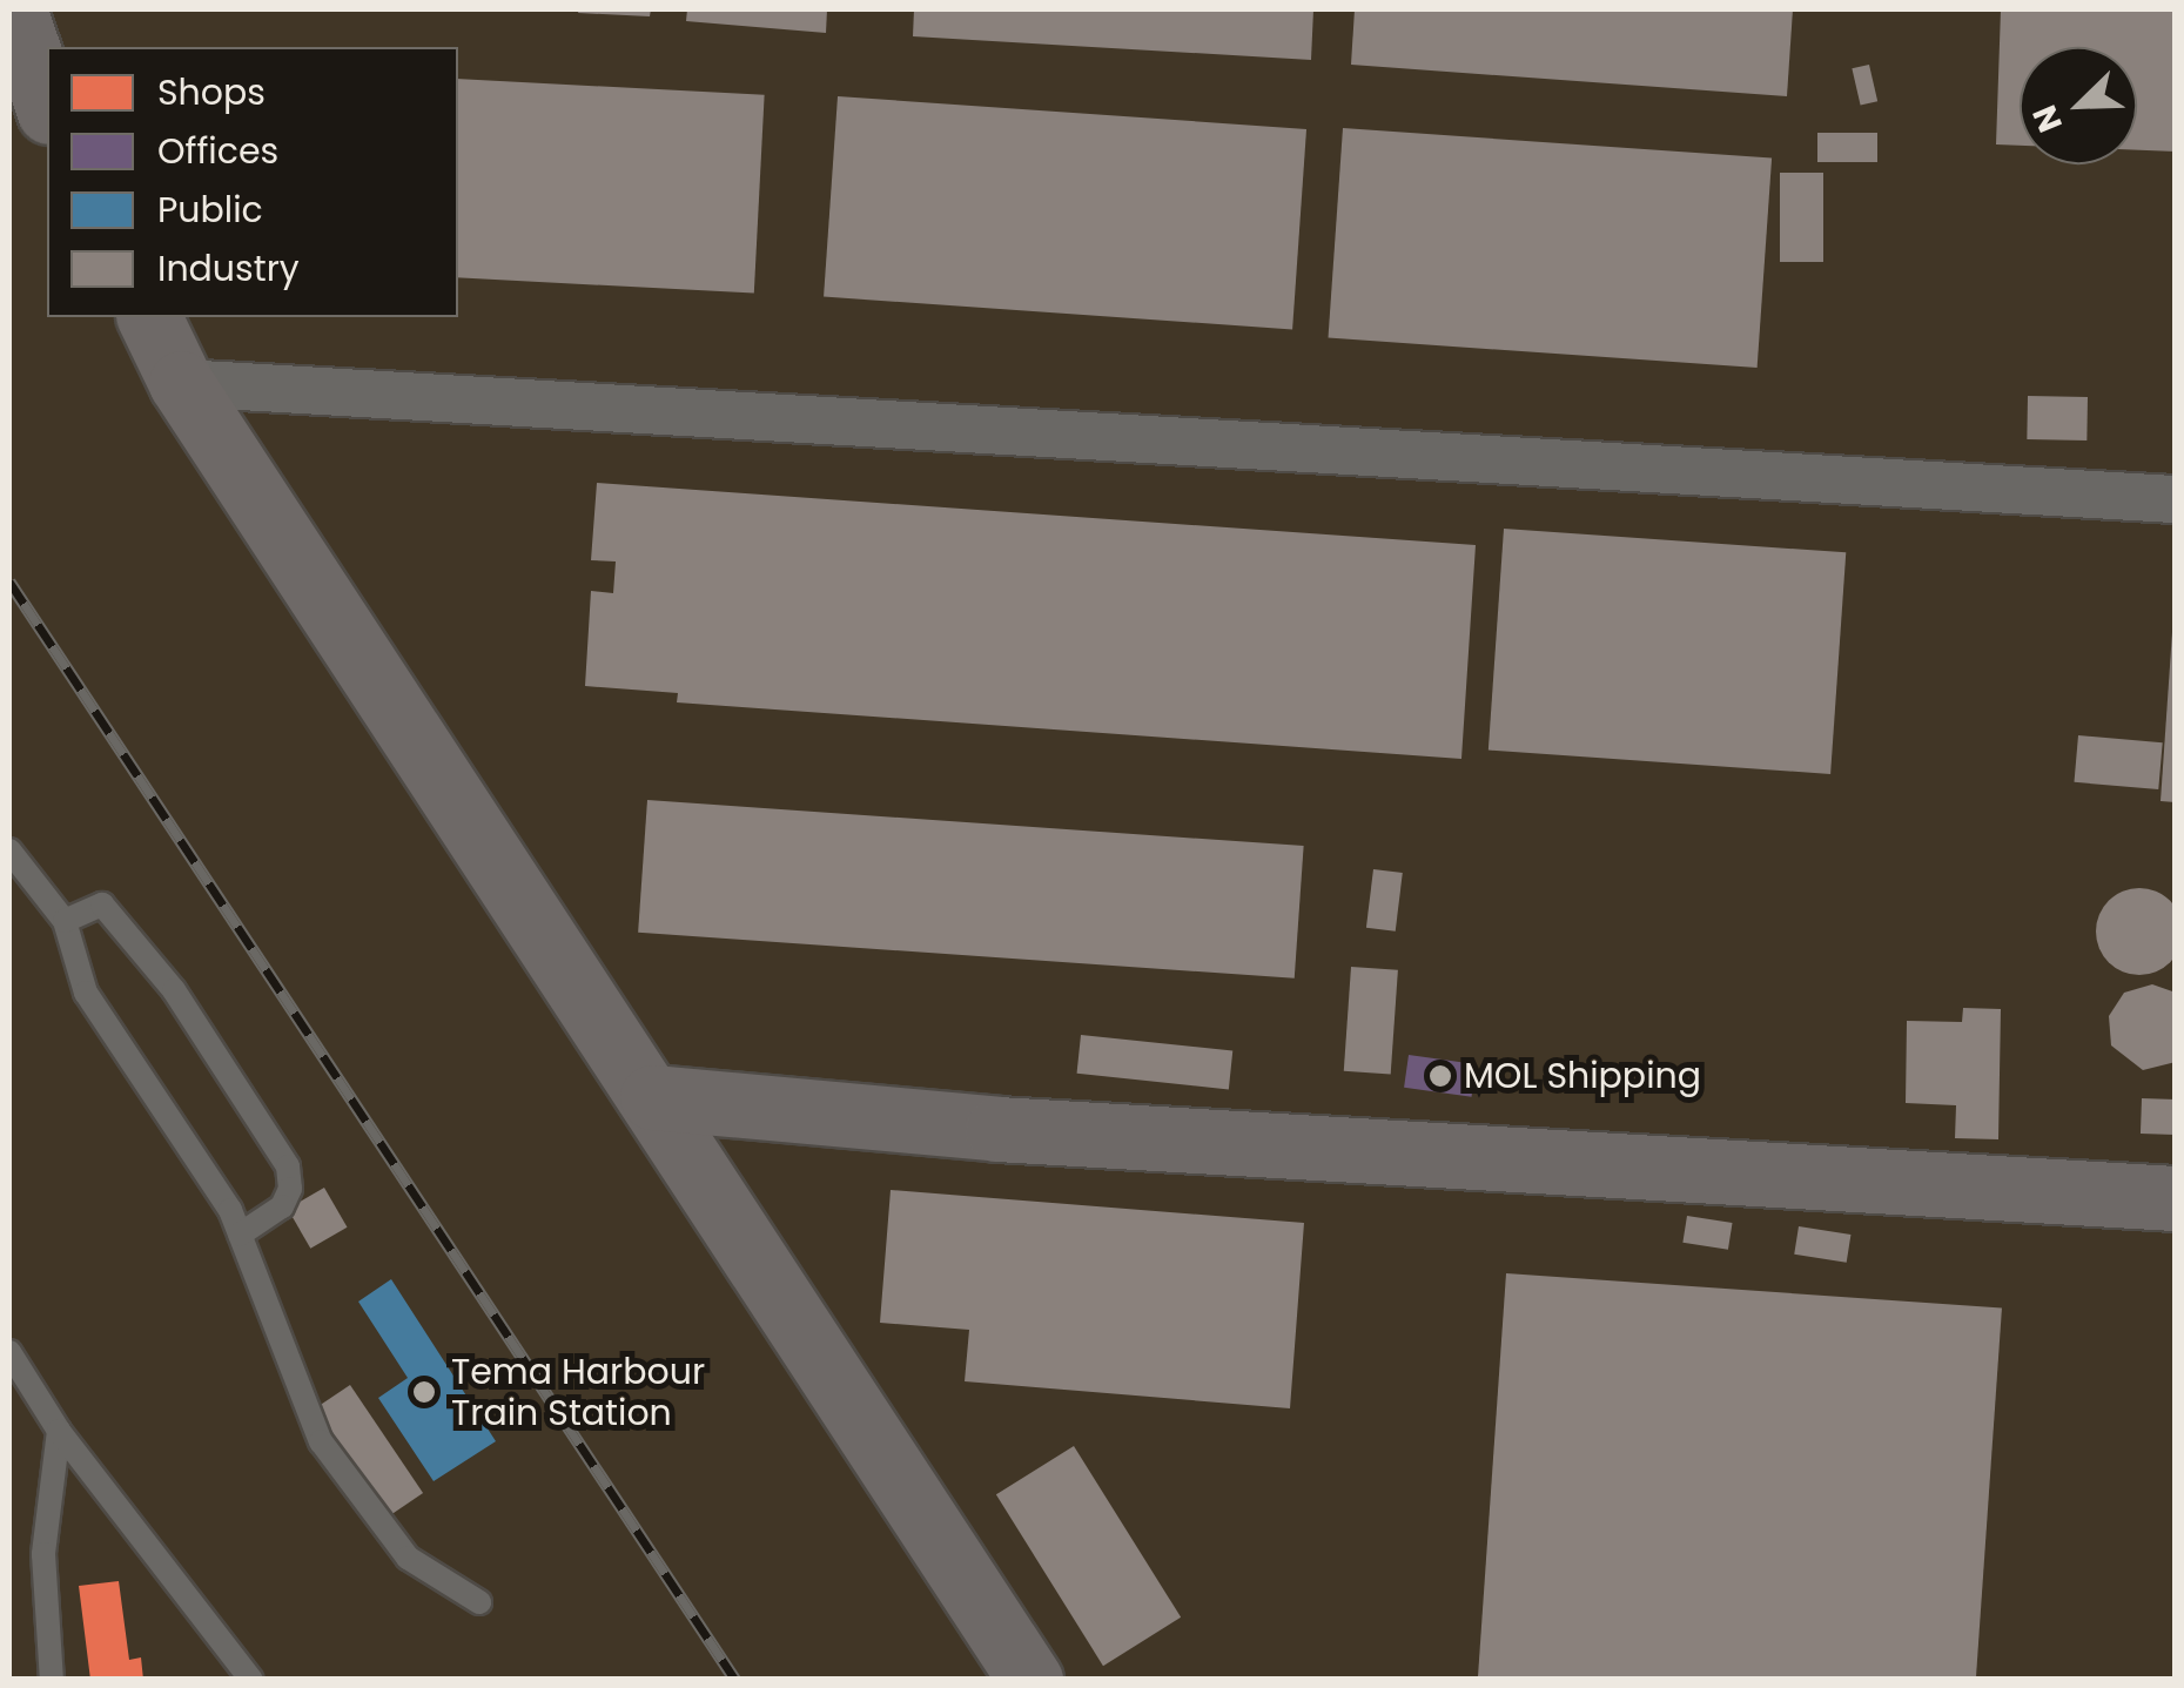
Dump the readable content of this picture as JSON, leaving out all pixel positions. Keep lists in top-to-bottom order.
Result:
{
  "places": ["MOL Shipping", "Tema Harbour Train Station"],
  "legend": [
    "Shops",
    "Offices",
    "Public",
    "Industry"
  ],
  "north": "bottom left"
}
